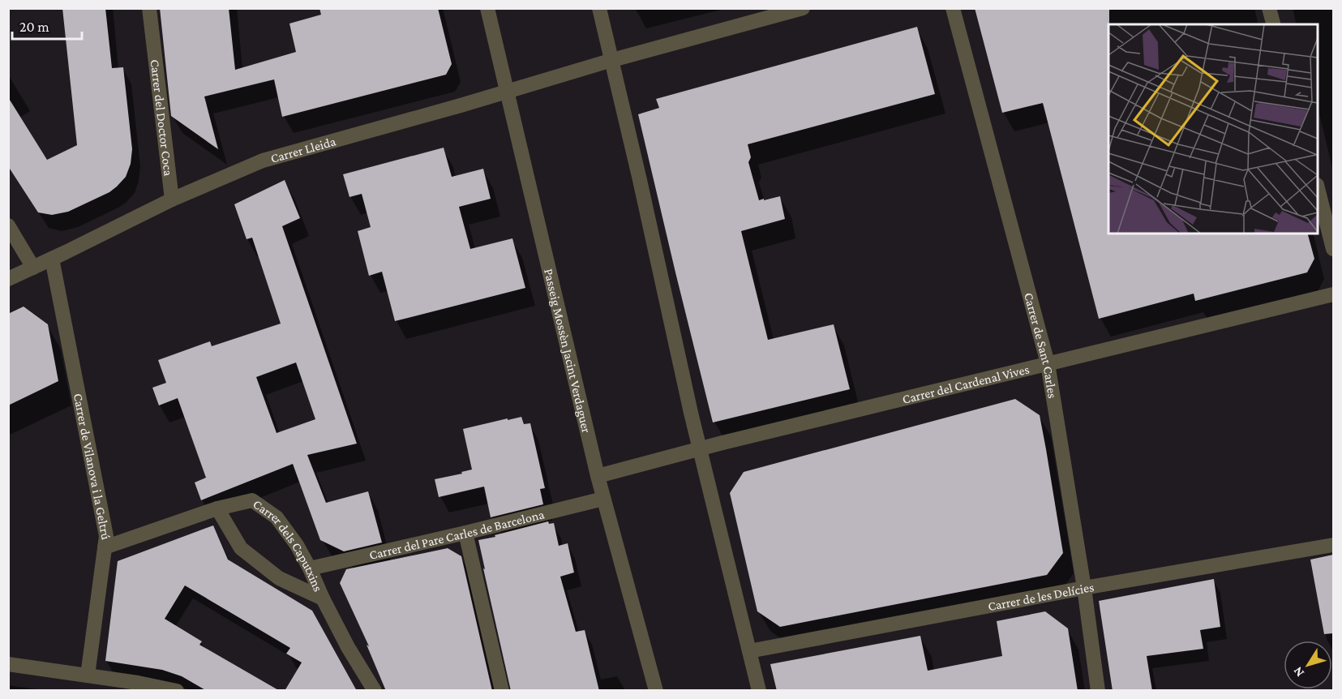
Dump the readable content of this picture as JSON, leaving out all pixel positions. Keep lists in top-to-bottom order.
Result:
{
  "streets": {
    "street": [
      "Carrer del Doctor Coca",
      "Carrer Lleida",
      "Carrer de Sant Carles",
      "Passeig Mossèn Jacint Verdaguer",
      "Carrer del Cardenal Vives",
      "Carrer de Vilanova i la Geltrú",
      "Carrer del Pare Carles de Barcelona",
      "Carrer dels Caputxins",
      "Carrer de les Delícies"
    ]
  },
  "crossings": [
    ["Carrer del Doctor Coca", "Carrer Lleida"],
    ["Carrer Lleida", "Passeig Mossèn Jacint Verdaguer"],
    ["Carrer Lleida", "Carrer de Vilanova i la Geltrú"],
    ["Carrer de Sant Carles", "Carrer del Cardenal Vives"],
    ["Carrer de Sant Carles", "Carrer de les Delícies"],
    ["Passeig Mossèn Jacint Verdaguer", "Carrer del Cardenal Vives"],
    ["Passeig Mossèn Jacint Verdaguer", "Carrer del Pare Carles de Barcelona"],
    ["Carrer de Vilanova i la Geltrú", "Carrer dels Caputxins"],
    ["Carrer del Pare Carles de Barcelona", "Carrer dels Caputxins"]
  ],
  "scale_bar": "20 m",
  "north": "bottom left"
}
